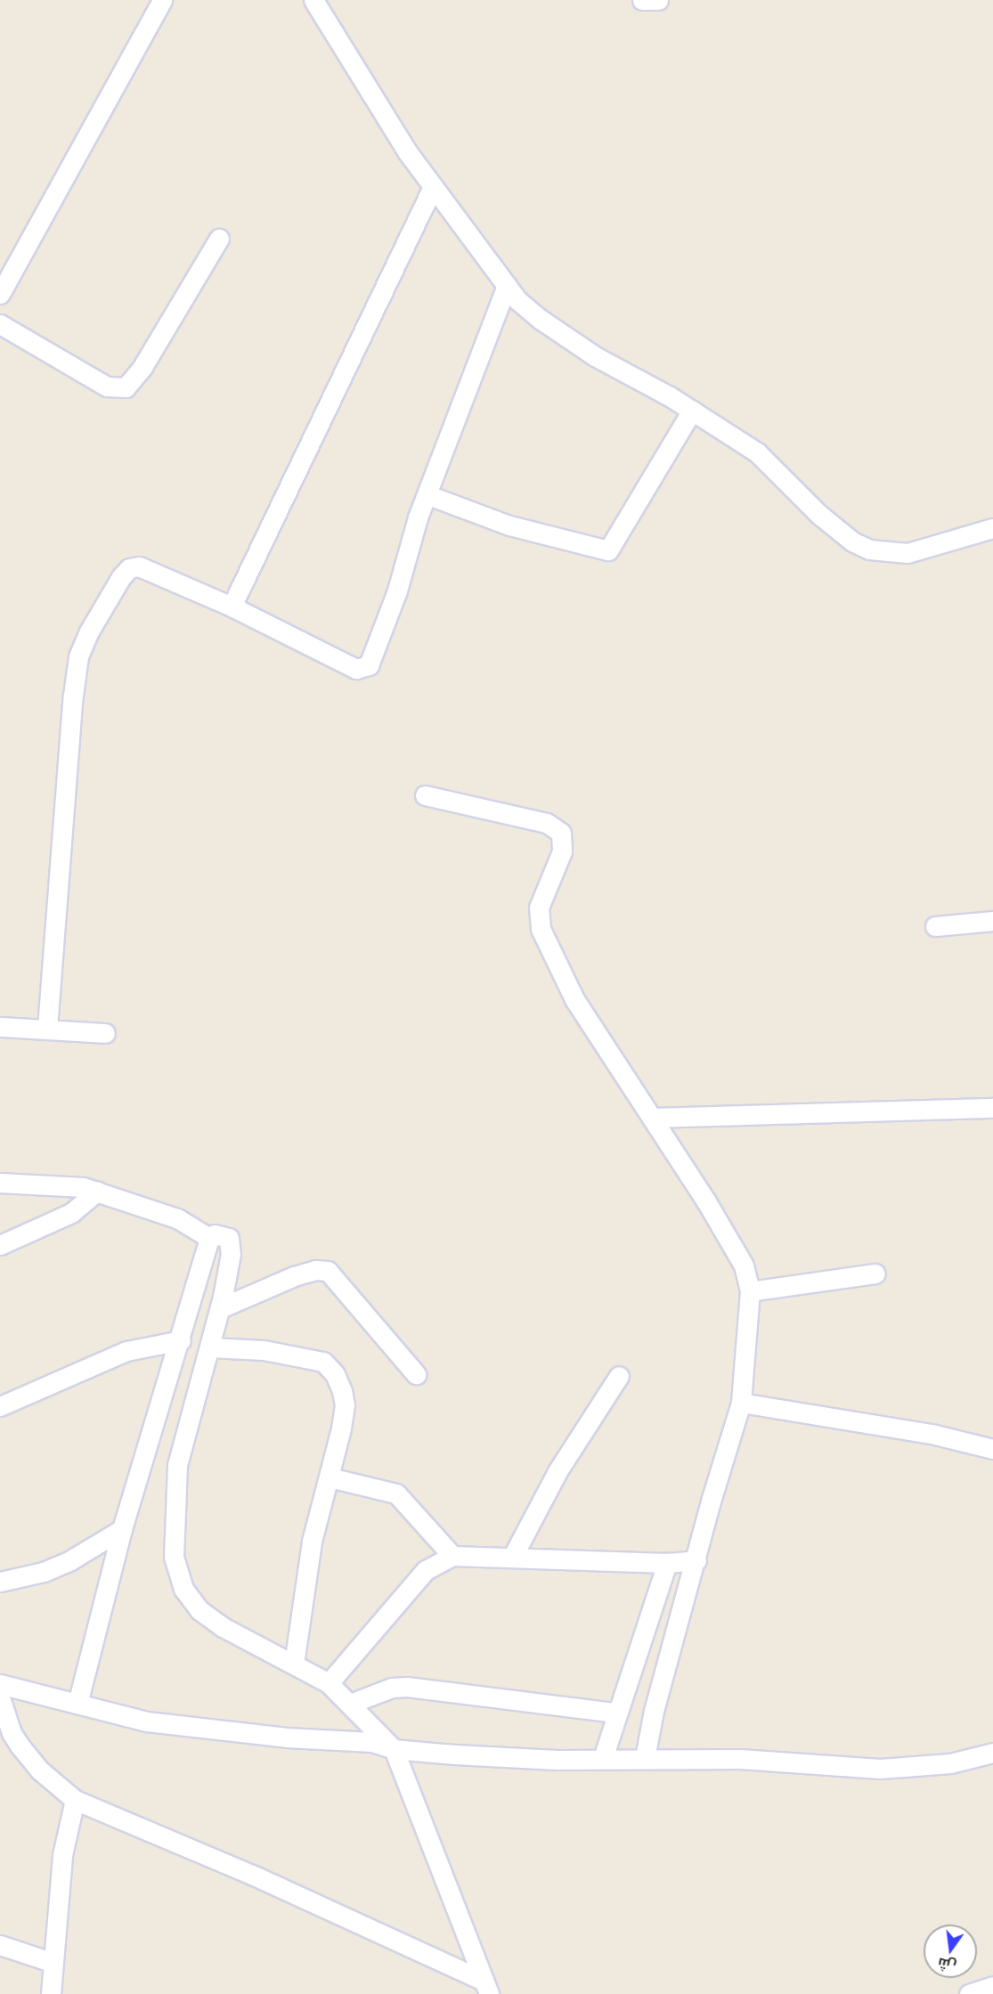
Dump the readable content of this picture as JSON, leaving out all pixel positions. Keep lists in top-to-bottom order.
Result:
{
  "north": "bottom"
}
